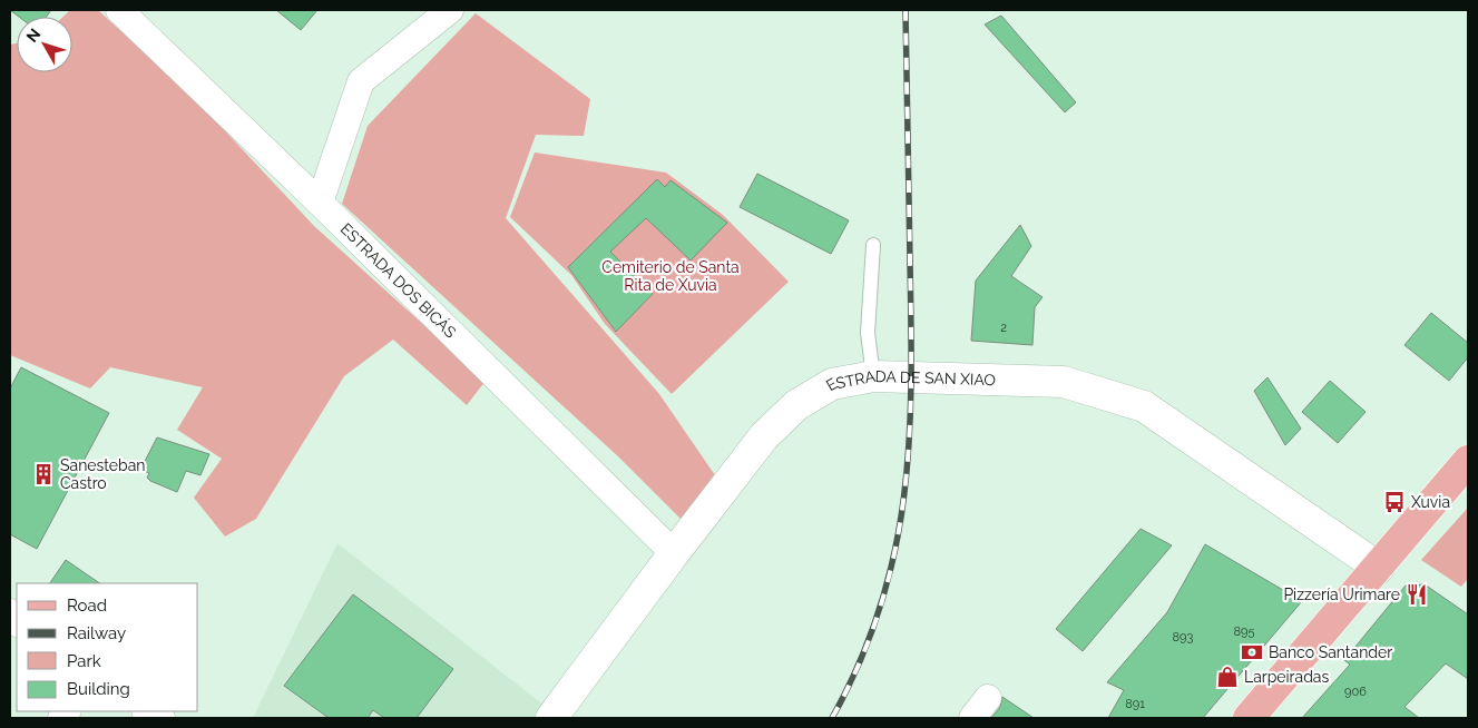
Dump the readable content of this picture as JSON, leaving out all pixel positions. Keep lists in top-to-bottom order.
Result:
{
  "streets": {
    "street": ["ESTRADA DOS BICÁS", "ESTRADA DE SAN XIAO"]
  },
  "crossings": [
    ["ESTRADA DOS BICÁS", "ESTRADA DE SAN XIAO"]
  ],
  "parks": ["Cemiterio de Santa Rita de Xuvia"],
  "places": {
    "building": ["Sanesteban Castro"],
    "bus stop": ["Xuvia"],
    "restaurant": ["Pizzería Urimare"],
    "bank": ["Banco Santander"],
    "shop": ["Larpeiradas"]
  },
  "house_numbers": [
    "2",
    "895",
    "893",
    "906",
    "891"
  ],
  "legend": [
    "Road",
    "Railway",
    "Park",
    "Building"
  ],
  "north": "top left"
}
